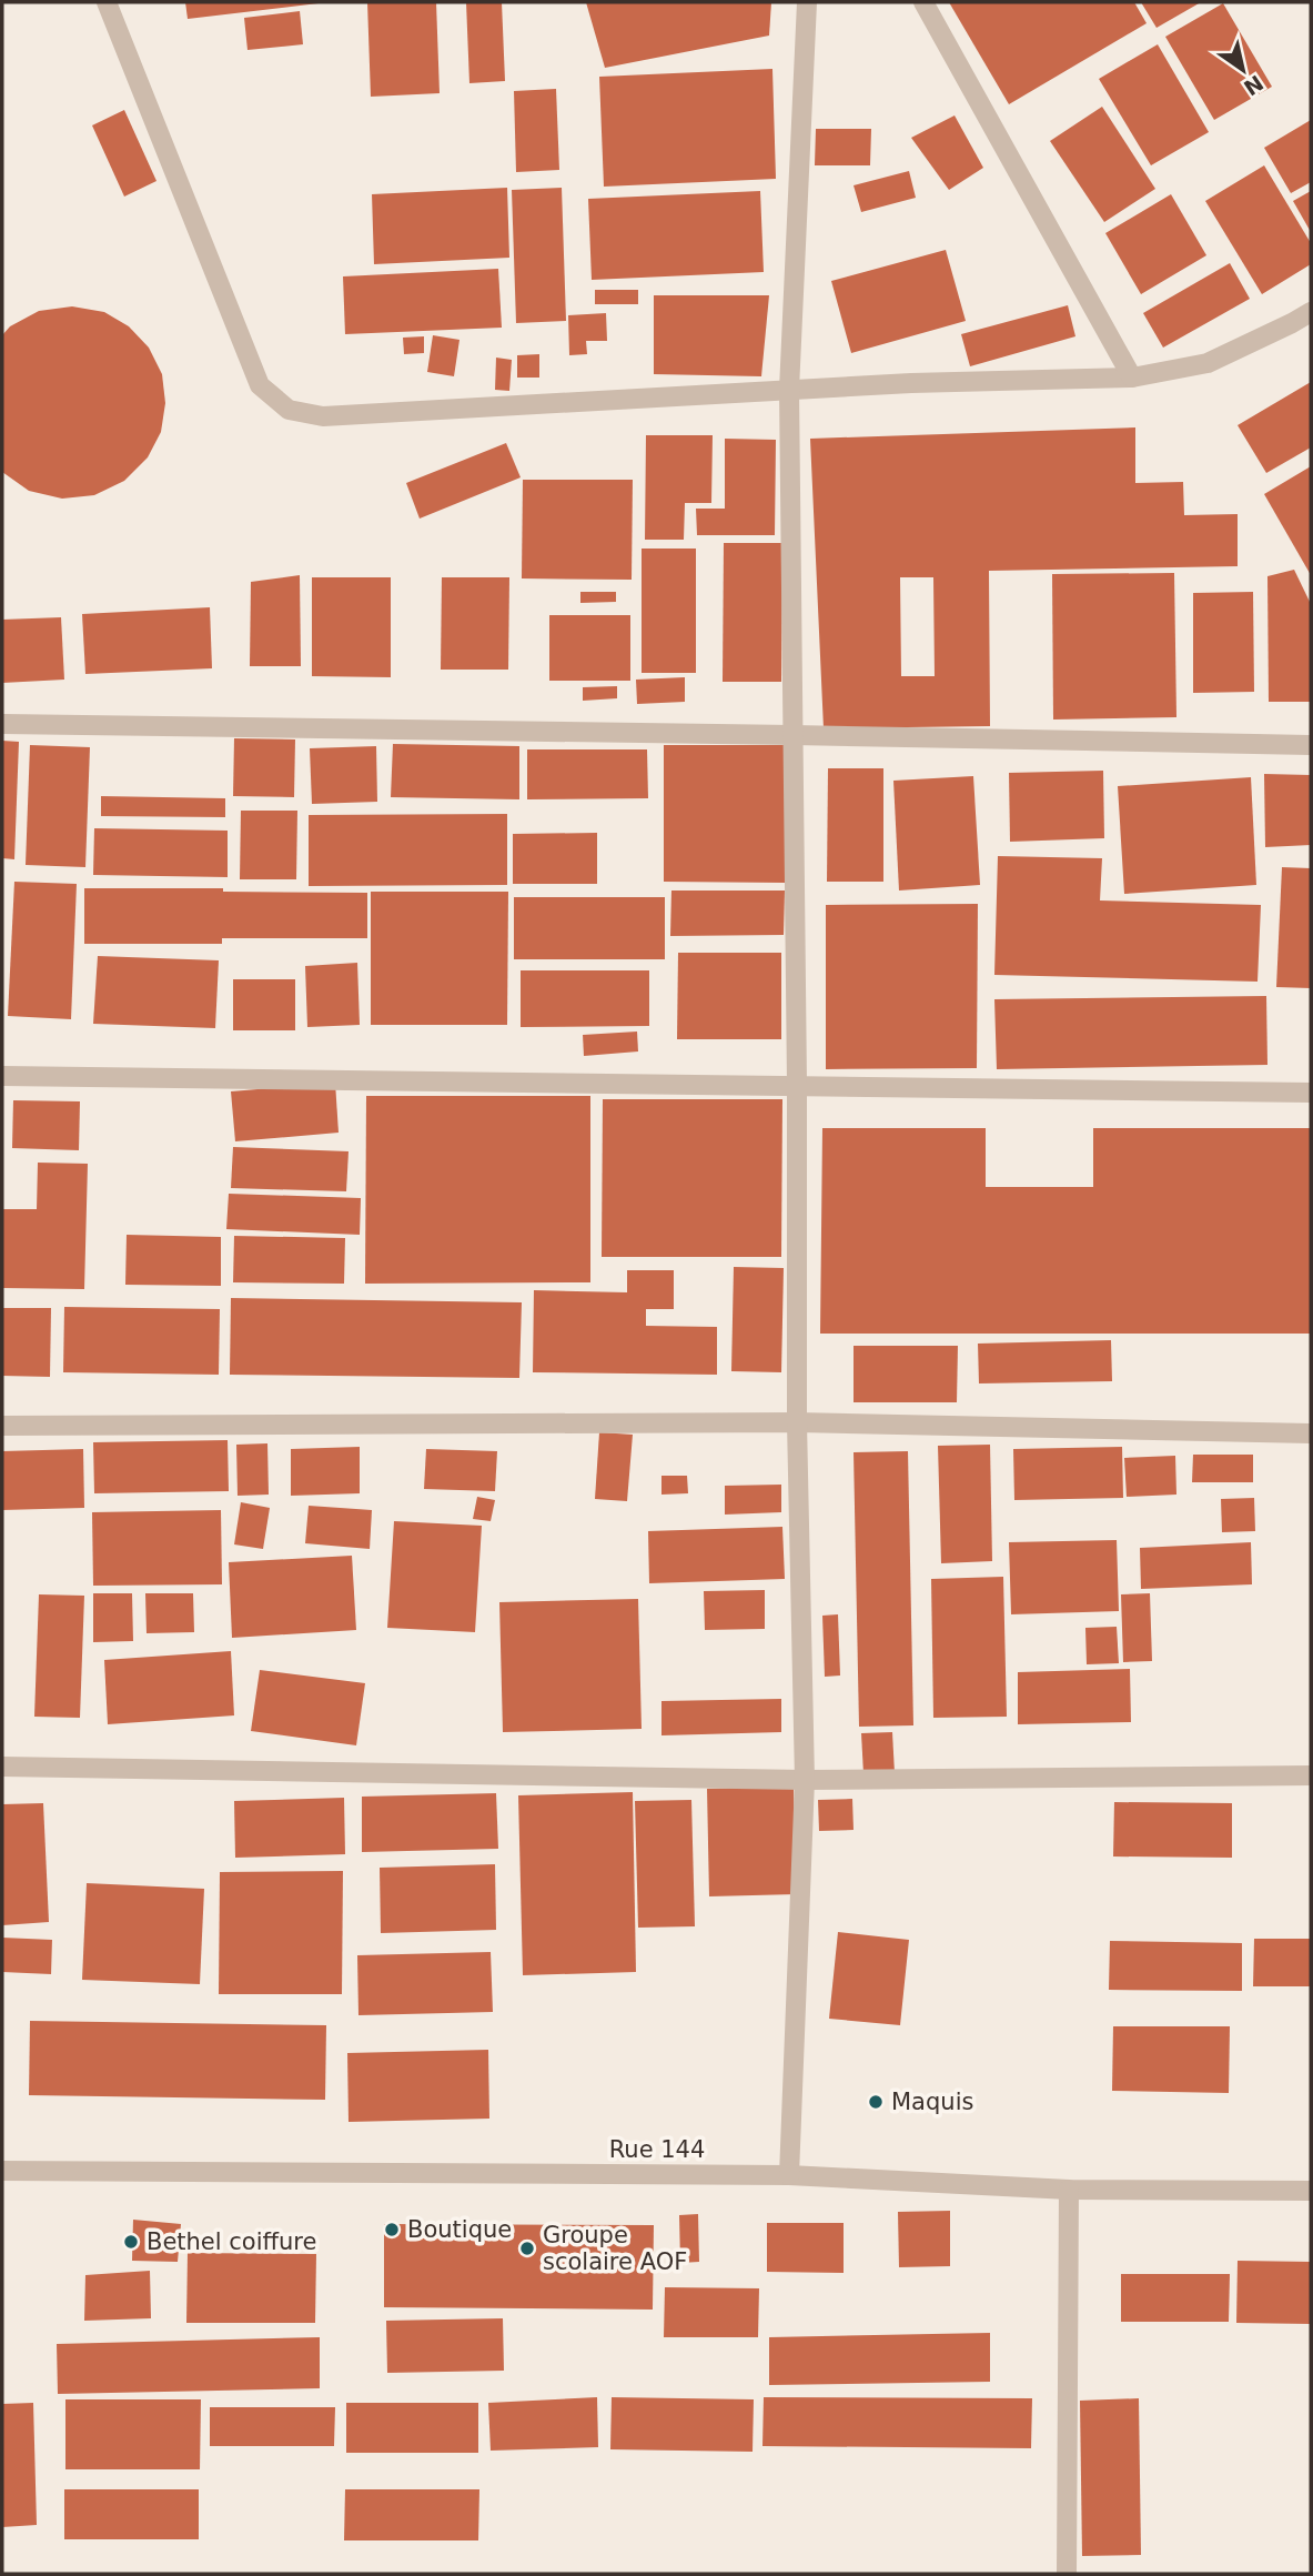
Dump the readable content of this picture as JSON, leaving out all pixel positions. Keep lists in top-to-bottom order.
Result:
{
  "streets": {
    "street": ["Rue 144"]
  },
  "places": [
    "Maquis",
    "Boutique",
    "Bethel coiffure",
    "Groupe scolaire AOF"
  ],
  "north": "bottom right"
}
